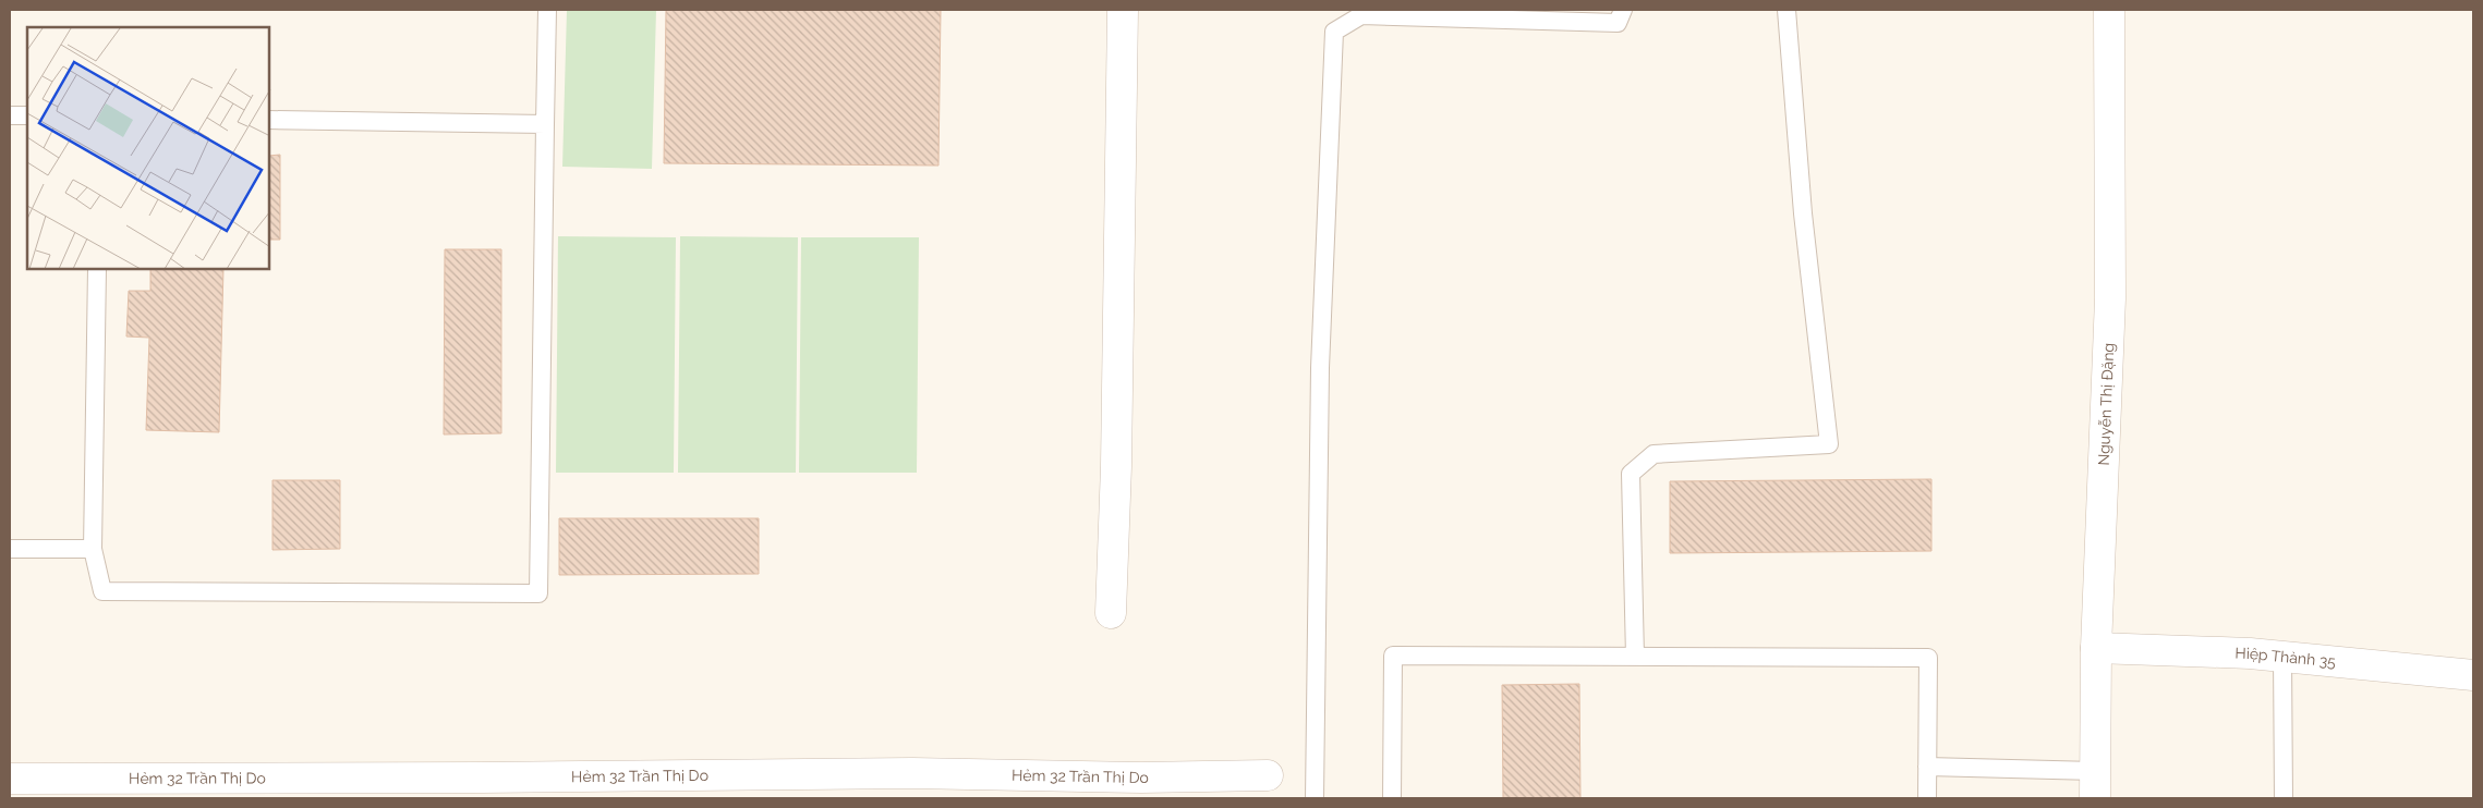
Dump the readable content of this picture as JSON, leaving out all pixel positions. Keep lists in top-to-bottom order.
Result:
{
  "streets": {
    "street": ["Nguyễn Thị Đặng", "Hiệp Thành 35", "Hẻm 32 Trần Thị Do"]
  },
  "crossings": [
    ["Nguyễn Thị Đặng", "Hiệp Thành 35"]
  ]
}
